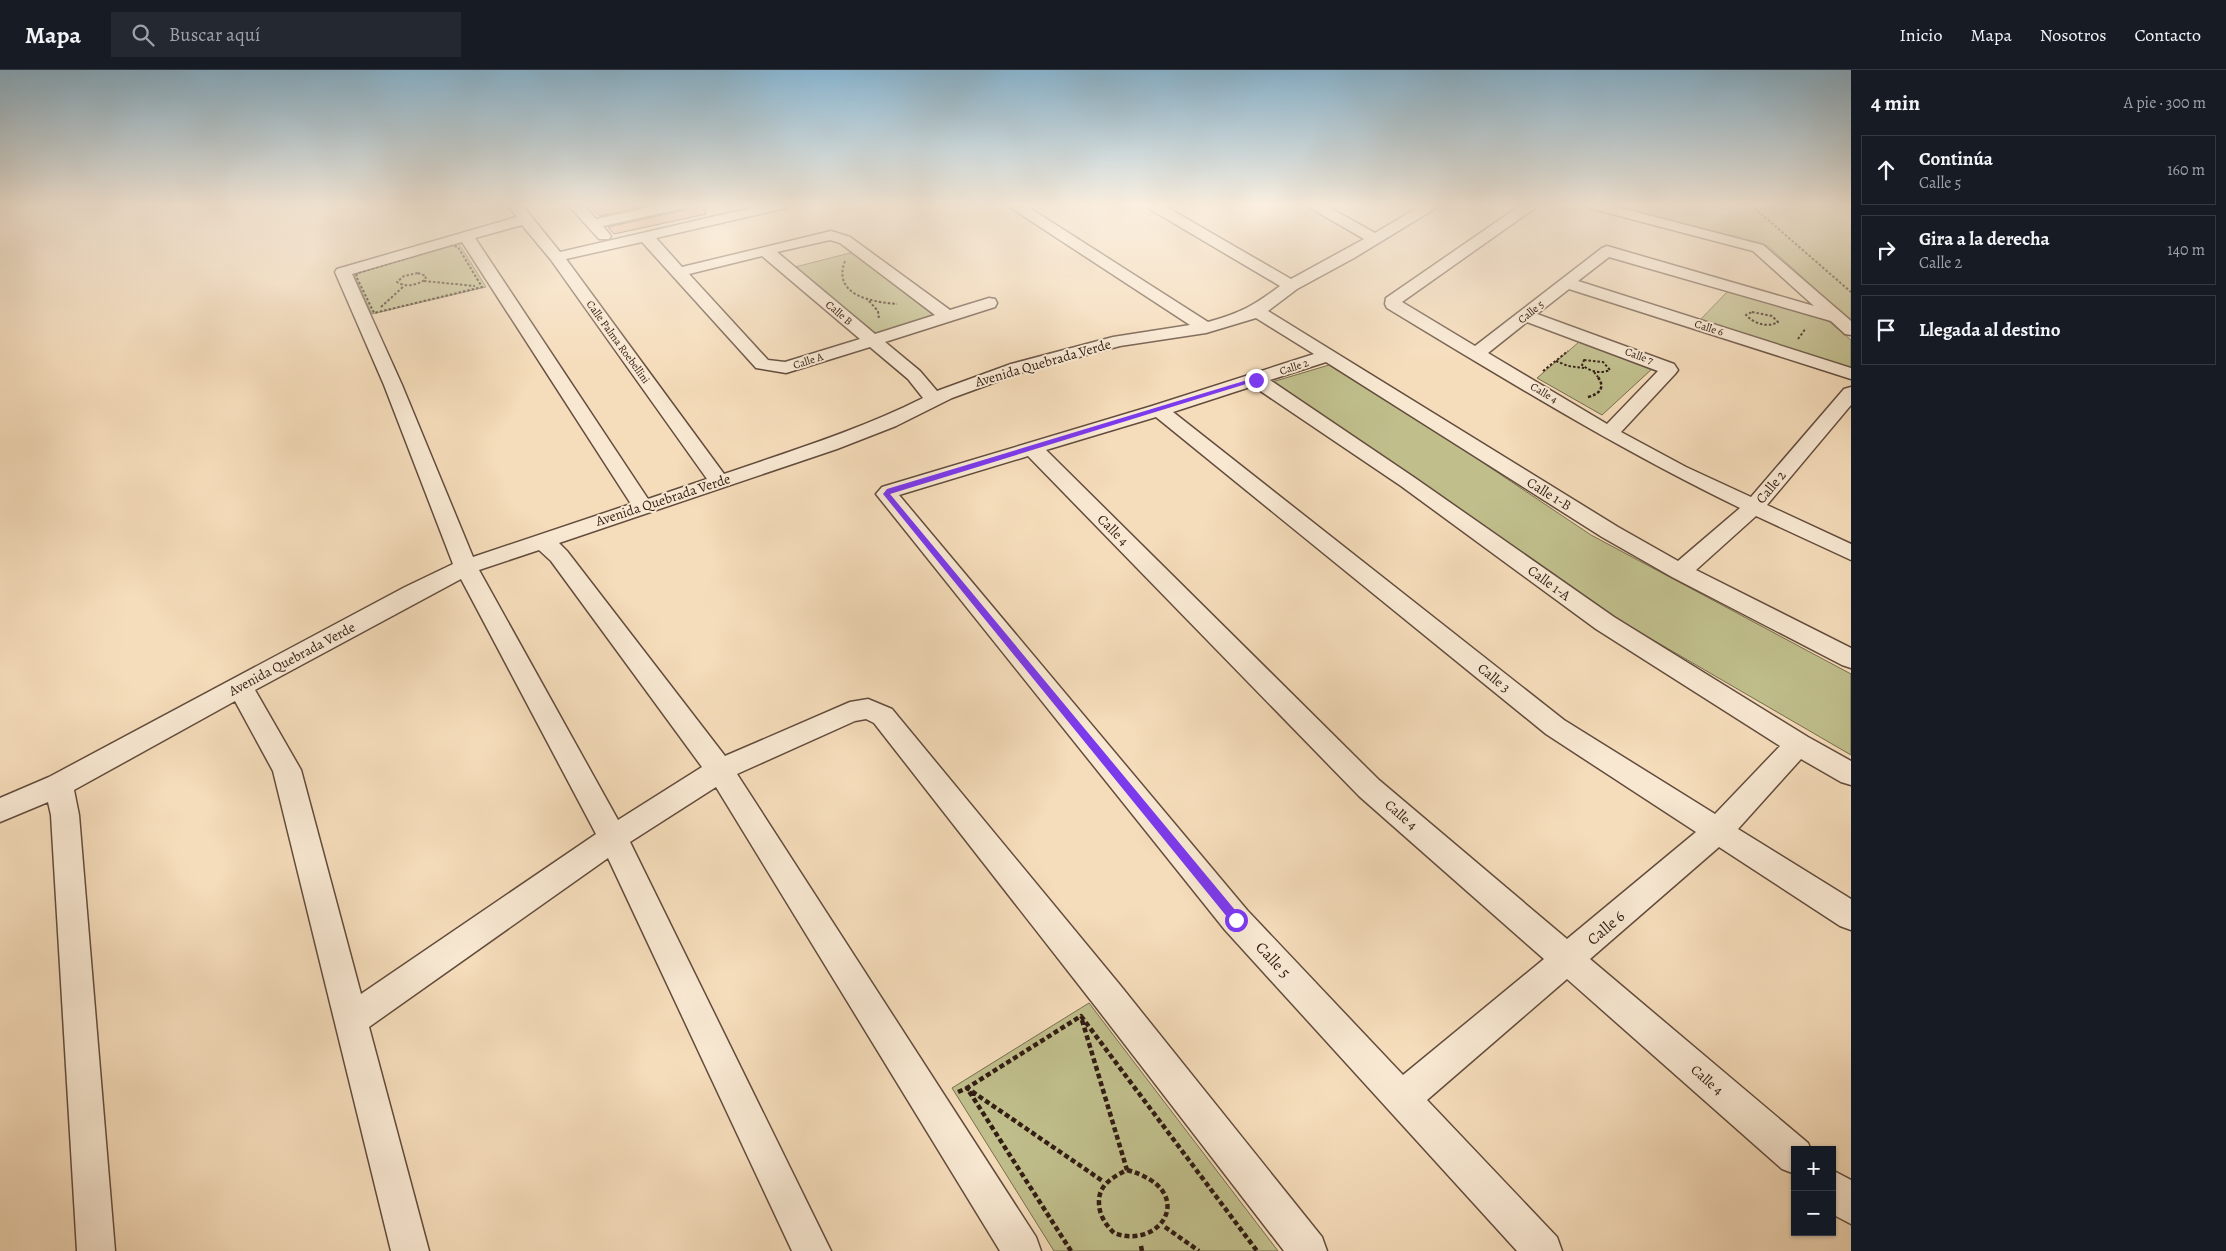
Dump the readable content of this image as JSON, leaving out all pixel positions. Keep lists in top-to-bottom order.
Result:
{
  "streets": {
    "street": [
      "Calle 5",
      "Calle B",
      "Calle 6",
      "Calle Palma Roebellini",
      "Calle 7",
      "Calle A",
      "Avenida Quebrada Verde",
      "Calle 2",
      "Calle 4",
      "Calle 1-B",
      "Calle 1-A",
      "Calle 3"
    ]
  },
  "crossings": [
    ["Calle 5", "Calle 6"],
    ["Calle 5", "Calle 7"],
    ["Calle 5", "Calle 2"],
    ["Calle 5", "Calle 4"],
    ["Calle B", "Calle A"],
    ["Calle B", "Avenida Quebrada Verde"],
    ["Calle 6", "Calle 4"],
    ["Calle 6", "Calle 1-A"],
    ["Calle 6", "Calle 3"],
    ["Calle Palma Roebellini", "Avenida Quebrada Verde"],
    ["Calle 7", "Calle 4"],
    ["Avenida Quebrada Verde", "Calle 1-B"],
    ["Calle 2", "Calle 4"],
    ["Calle 2", "Calle 1-B"],
    ["Calle 2", "Calle 1-A"],
    ["Calle 2", "Calle 3"]
  ],
  "page": {
    "header": "Mapa",
    "search": "Buscar aquí",
    "nav": [
      "Inicio",
      "Mapa",
      "Nosotros",
      "Contacto"
    ],
    "heading": ["4 min", "A pie · 300 m"],
    "list": [
      ["Continúa", "Calle 5", "160 m"],
      ["Gira a la derecha", "Calle 2", "140 m"],
      "Llegada al destino"
    ],
    "map_buttons": ["+", "−"]
  }
}
